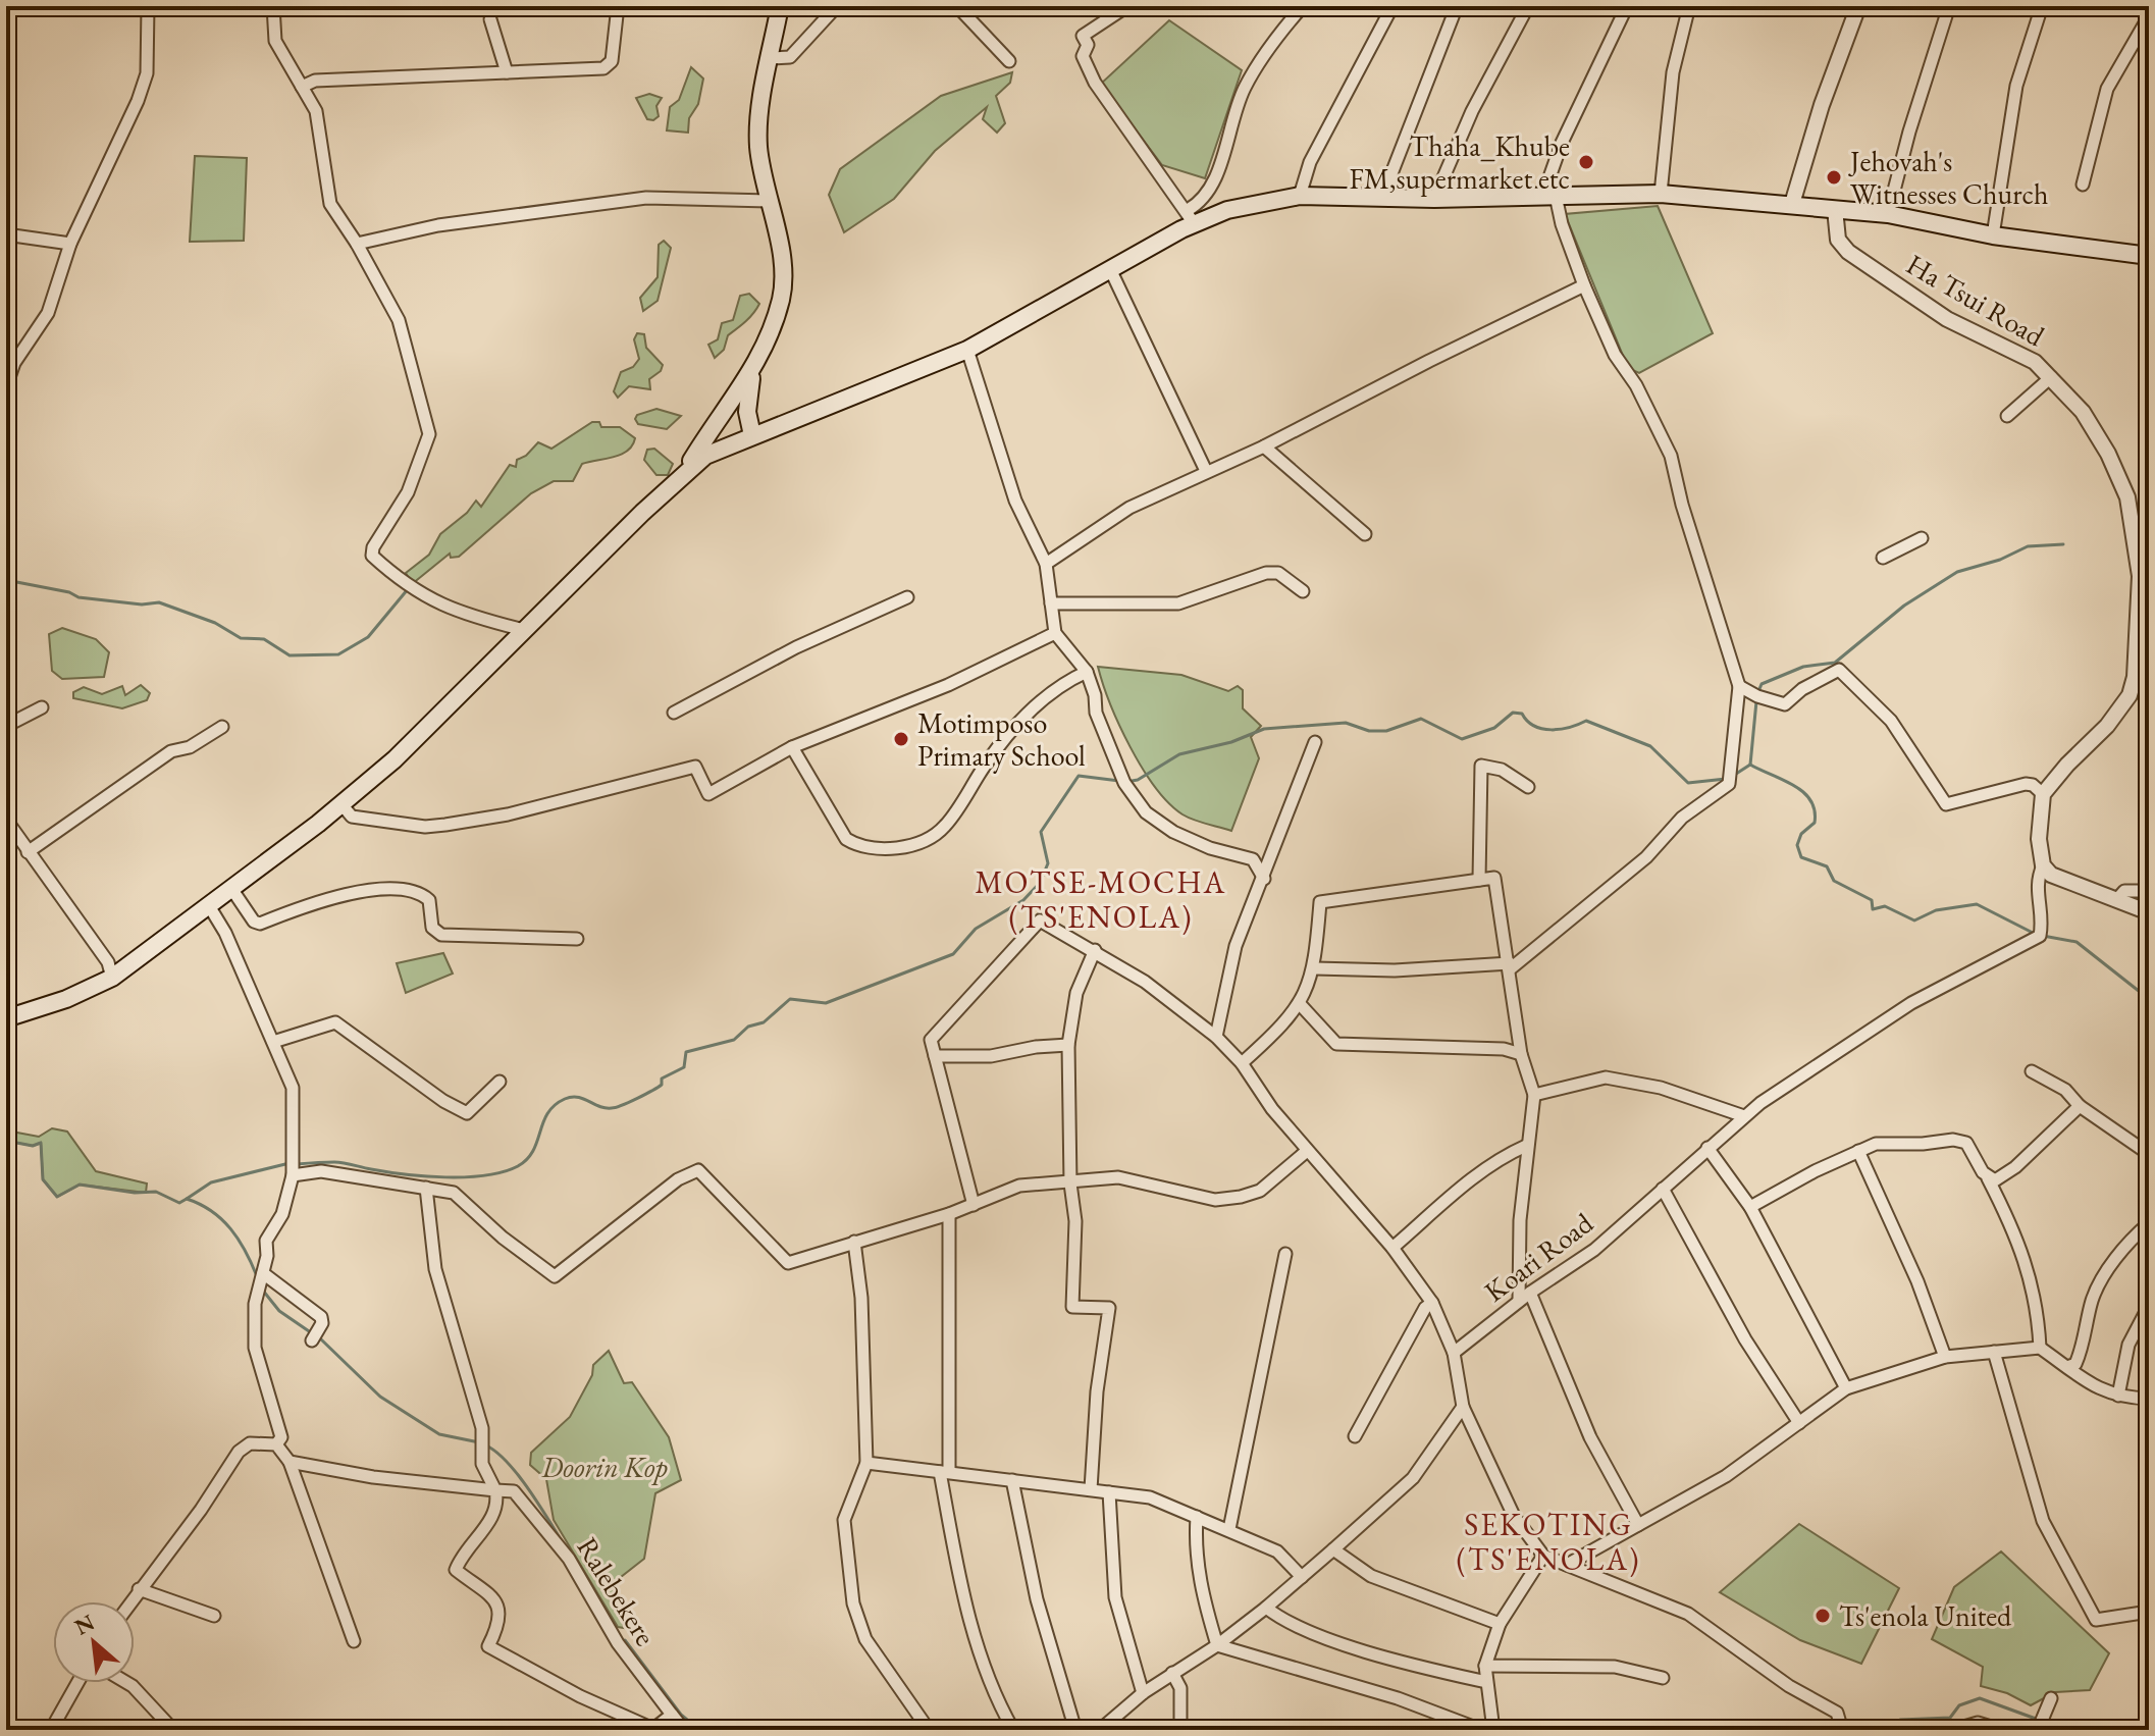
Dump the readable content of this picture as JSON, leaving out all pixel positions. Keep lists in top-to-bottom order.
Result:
{
  "streets": {
    "street": ["Ha Tsui Road", "Koari Road", "Ralebekere"]
  },
  "districts": ["MOTSE-MOCHA (TS'ENOLA)", "SEKOTING (TS'ENOLA)"],
  "parks": ["Doorin Kop"],
  "places": [
    "Thaha_Khube FM,supermarket etc",
    "Jehovah's Witnesses Church",
    "Motimposo Primary School",
    "Ts'enola United"
  ],
  "north": "top left"
}
